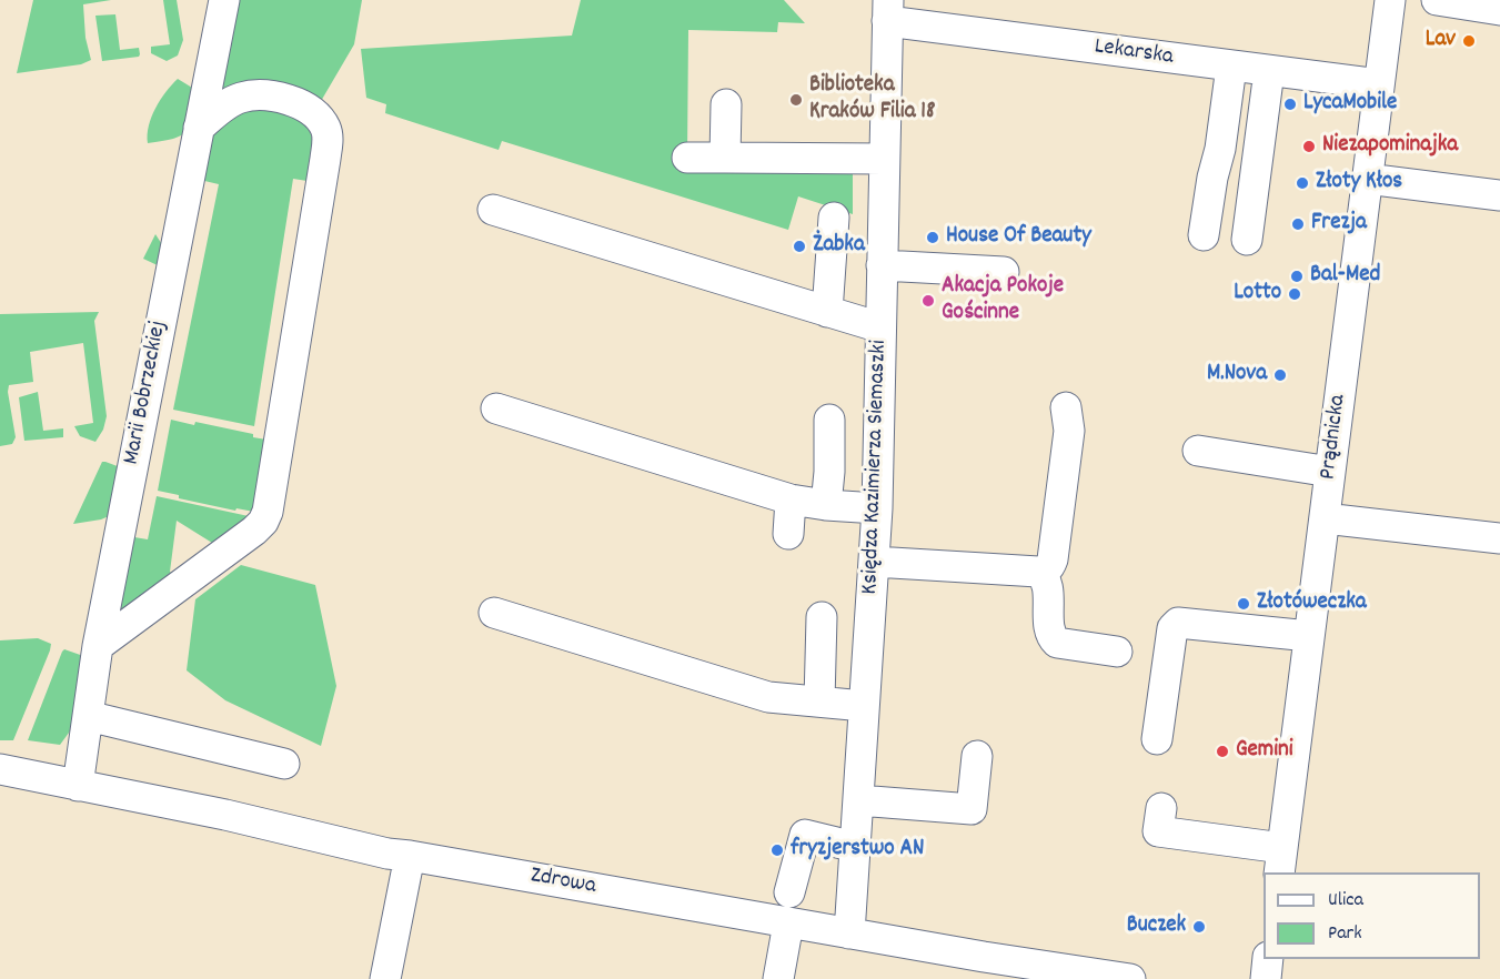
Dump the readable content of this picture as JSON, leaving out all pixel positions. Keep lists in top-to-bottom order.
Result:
{
  "streets": {
    "street": [
      "Lekarska",
      "Marii Bobrzeckiej",
      "Prądnicka",
      "Księdza Kazimierza Siemaszki",
      "Zdrowa"
    ]
  },
  "crossings": [
    ["Lekarska", "Prądnicka"],
    ["Lekarska", "Księdza Kazimierza Siemaszki"],
    ["Marii Bobrzeckiej", "Zdrowa"],
    ["Księdza Kazimierza Siemaszki", "Zdrowa"]
  ],
  "places": [
    "Lav",
    "Biblioteka Kraków Filia 18",
    "LycaMobile",
    "Niezapominajka",
    "Złoty Kłos",
    "Frezja",
    "House Of Beauty",
    "Żabka",
    "Bal-Med",
    "Lotto",
    "Akacja Pokoje Gościnne",
    "M.Nova",
    "Złotóweczka",
    "Gemini",
    "fryzjerstwo AN",
    "Buczek"
  ],
  "legend": ["Ulica", "Park"]
}
